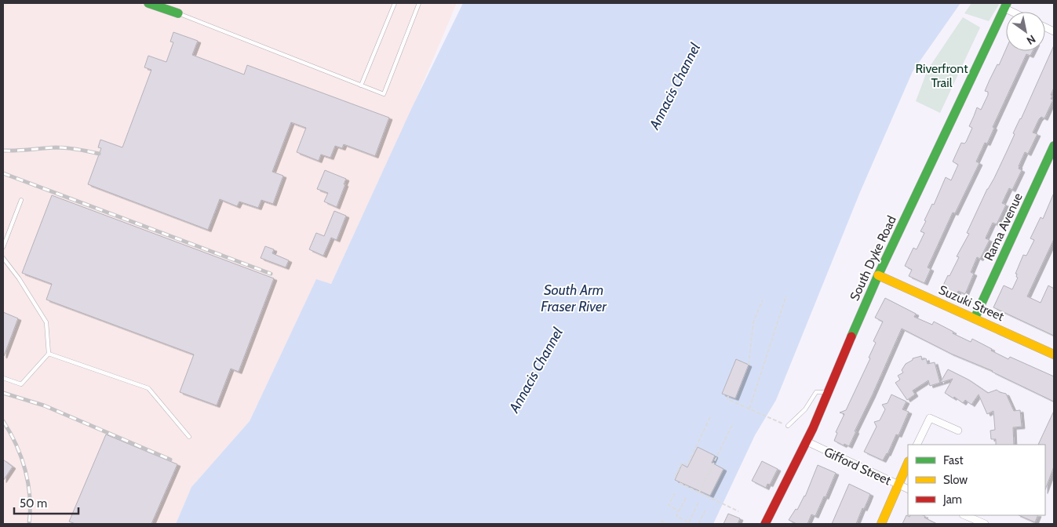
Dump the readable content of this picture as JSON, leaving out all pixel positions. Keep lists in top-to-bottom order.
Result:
{
  "streets": {
    "street": [
      "Rama Avenue",
      "South Dyke Road",
      "Suzuki Street",
      "Gifford Street"
    ]
  },
  "crossings": [
    ["Rama Avenue", "Suzuki Street"],
    ["South Dyke Road", "Suzuki Street"],
    ["South Dyke Road", "Gifford Street"]
  ],
  "water": ["Annacis Channel", "South Arm Fraser River"],
  "parks": ["Riverfront Trail"],
  "legend": ["Fast", "Slow", "Jam"],
  "scale_bar": "50 m",
  "north": "bottom right"
}
